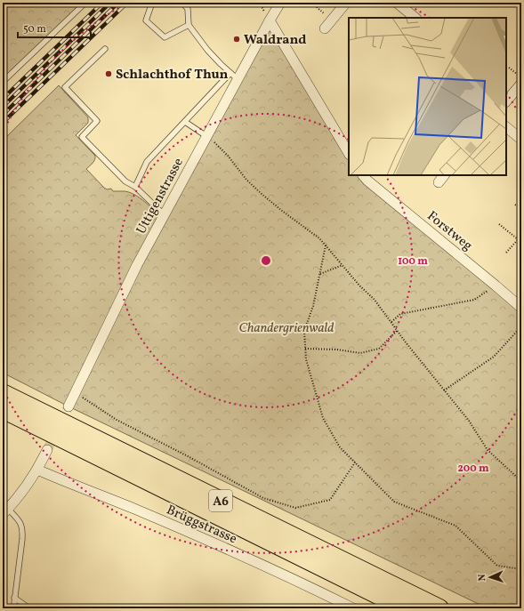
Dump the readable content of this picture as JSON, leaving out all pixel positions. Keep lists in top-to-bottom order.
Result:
{
  "streets": {
    "highway": ["A6"],
    "street": ["Uttigenstrasse", "Forstweg", "Brüggstrasse"]
  },
  "parks": ["Chandergrienwald"],
  "places": ["Waldrand", "Schlachthof Thun"],
  "scale_bar": "50 m",
  "north": "left",
  "rings": ["100 m", "200 m"]
}
